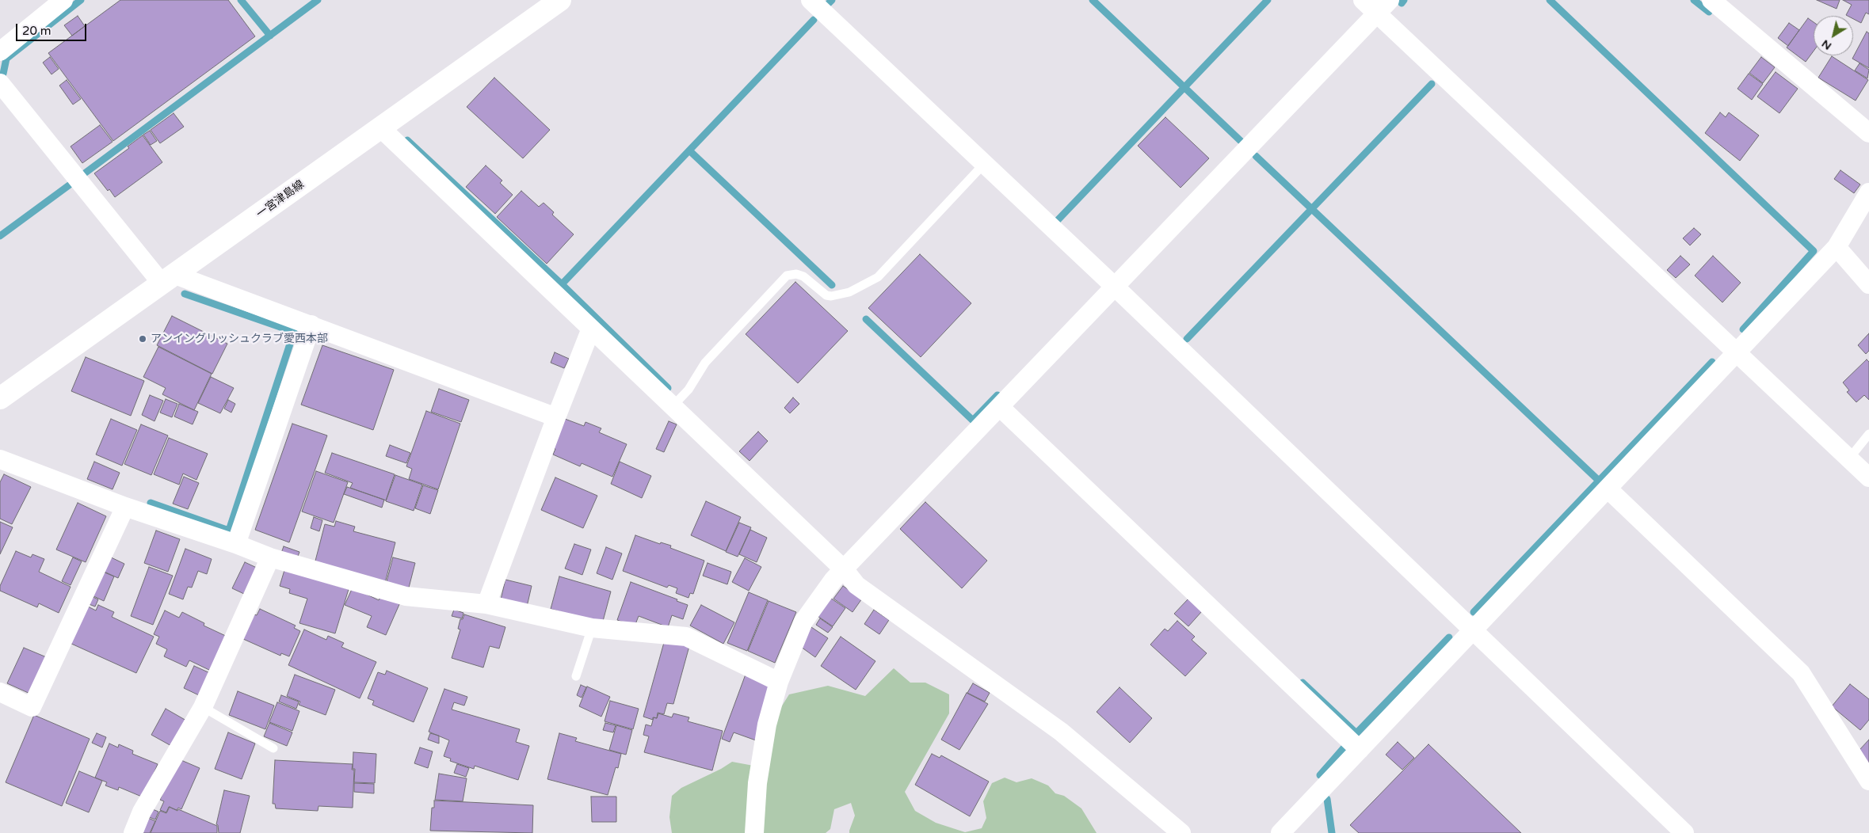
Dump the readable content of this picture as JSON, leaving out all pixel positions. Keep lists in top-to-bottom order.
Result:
{
  "streets": {
    "main road": ["一宮津島線"]
  },
  "places": ["アンイングリッシュクラブ愛西本部"],
  "scale_bar": "20 m",
  "north": "bottom left"
}
